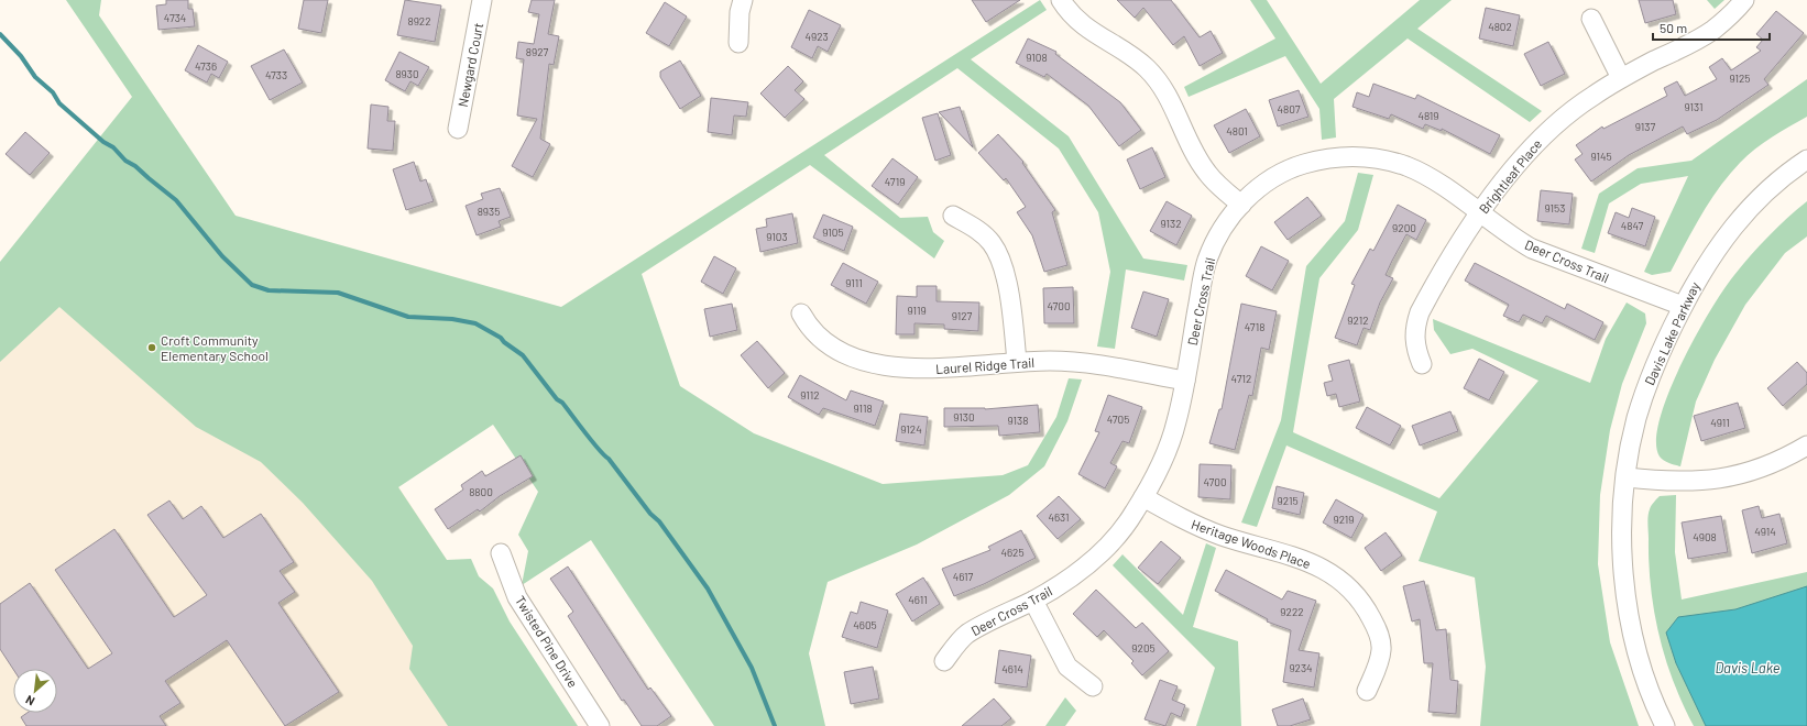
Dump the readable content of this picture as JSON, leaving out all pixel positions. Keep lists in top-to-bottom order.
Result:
{
  "streets": {
    "street": [
      "Newgard Court",
      "Brightleaf Place",
      "Deer Cross Trail",
      "Davis Lake Parkway",
      "Laurel Ridge Trail",
      "Heritage Woods Place",
      "Twisted Pine Drive"
    ]
  },
  "crossings": [
    ["Brightleaf Place", "Deer Cross Trail"],
    ["Deer Cross Trail", "Davis Lake Parkway"],
    ["Deer Cross Trail", "Laurel Ridge Trail"],
    ["Deer Cross Trail", "Heritage Woods Place"]
  ],
  "water": ["Davis Lake"],
  "places": ["Croft Community Elementary School"],
  "house_numbers": [
    "4734",
    "8922",
    "4802",
    "4923",
    "8927",
    "9108",
    "4736",
    "8930",
    "4733",
    "9125",
    "9131",
    "4807",
    "4819",
    "9137",
    "4801",
    "9145",
    "4719",
    "9153",
    "8935",
    "9132",
    "4847",
    "9200",
    "9105",
    "9103",
    "9111",
    "4700",
    "9119",
    "9127",
    "9212",
    "4718",
    "4712",
    "9112",
    "9118",
    "9130",
    "4705",
    "9138",
    "4911",
    "9124",
    "4700",
    "8800",
    "9215",
    "4631",
    "9219",
    "4914",
    "4908",
    "4625",
    "4617",
    "4611",
    "9222",
    "4605",
    "9205",
    "9234",
    "4614"
  ],
  "scale_bar": "50 m",
  "north": "bottom left"
}
